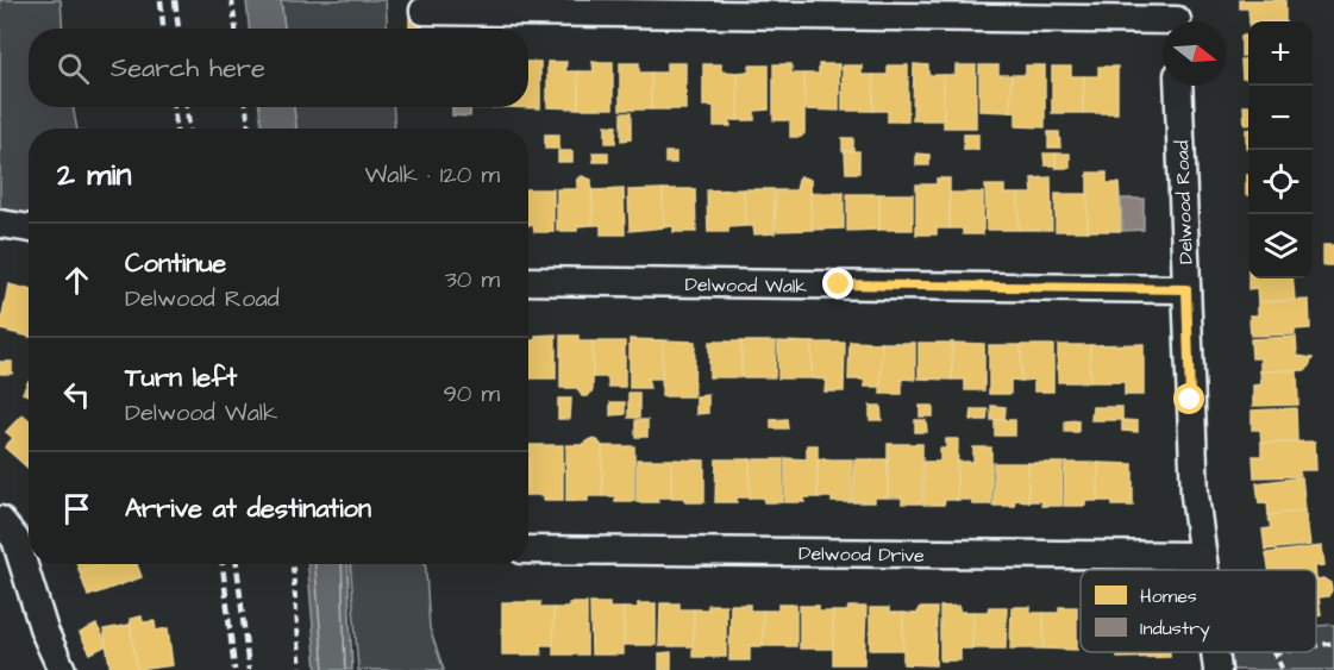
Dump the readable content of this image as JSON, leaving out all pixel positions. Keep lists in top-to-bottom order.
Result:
{
  "streets": {
    "street": ["Delwood Road", "Delwood Walk", "Delwood Drive"]
  },
  "crossings": [
    ["Delwood Road", "Delwood Walk"],
    ["Delwood Road", "Delwood Drive"]
  ],
  "legend": ["Homes", "Industry"],
  "north": "right",
  "page": {
    "map_buttons": ["+", "−"],
    "search": "Search here",
    "heading": ["2 min", "Walk · 120 m"],
    "list": [
      ["Continue", "Delwood Road", "30 m"],
      ["Turn left", "Delwood Walk", "90 m"],
      "Arrive at destination"
    ]
  }
}
